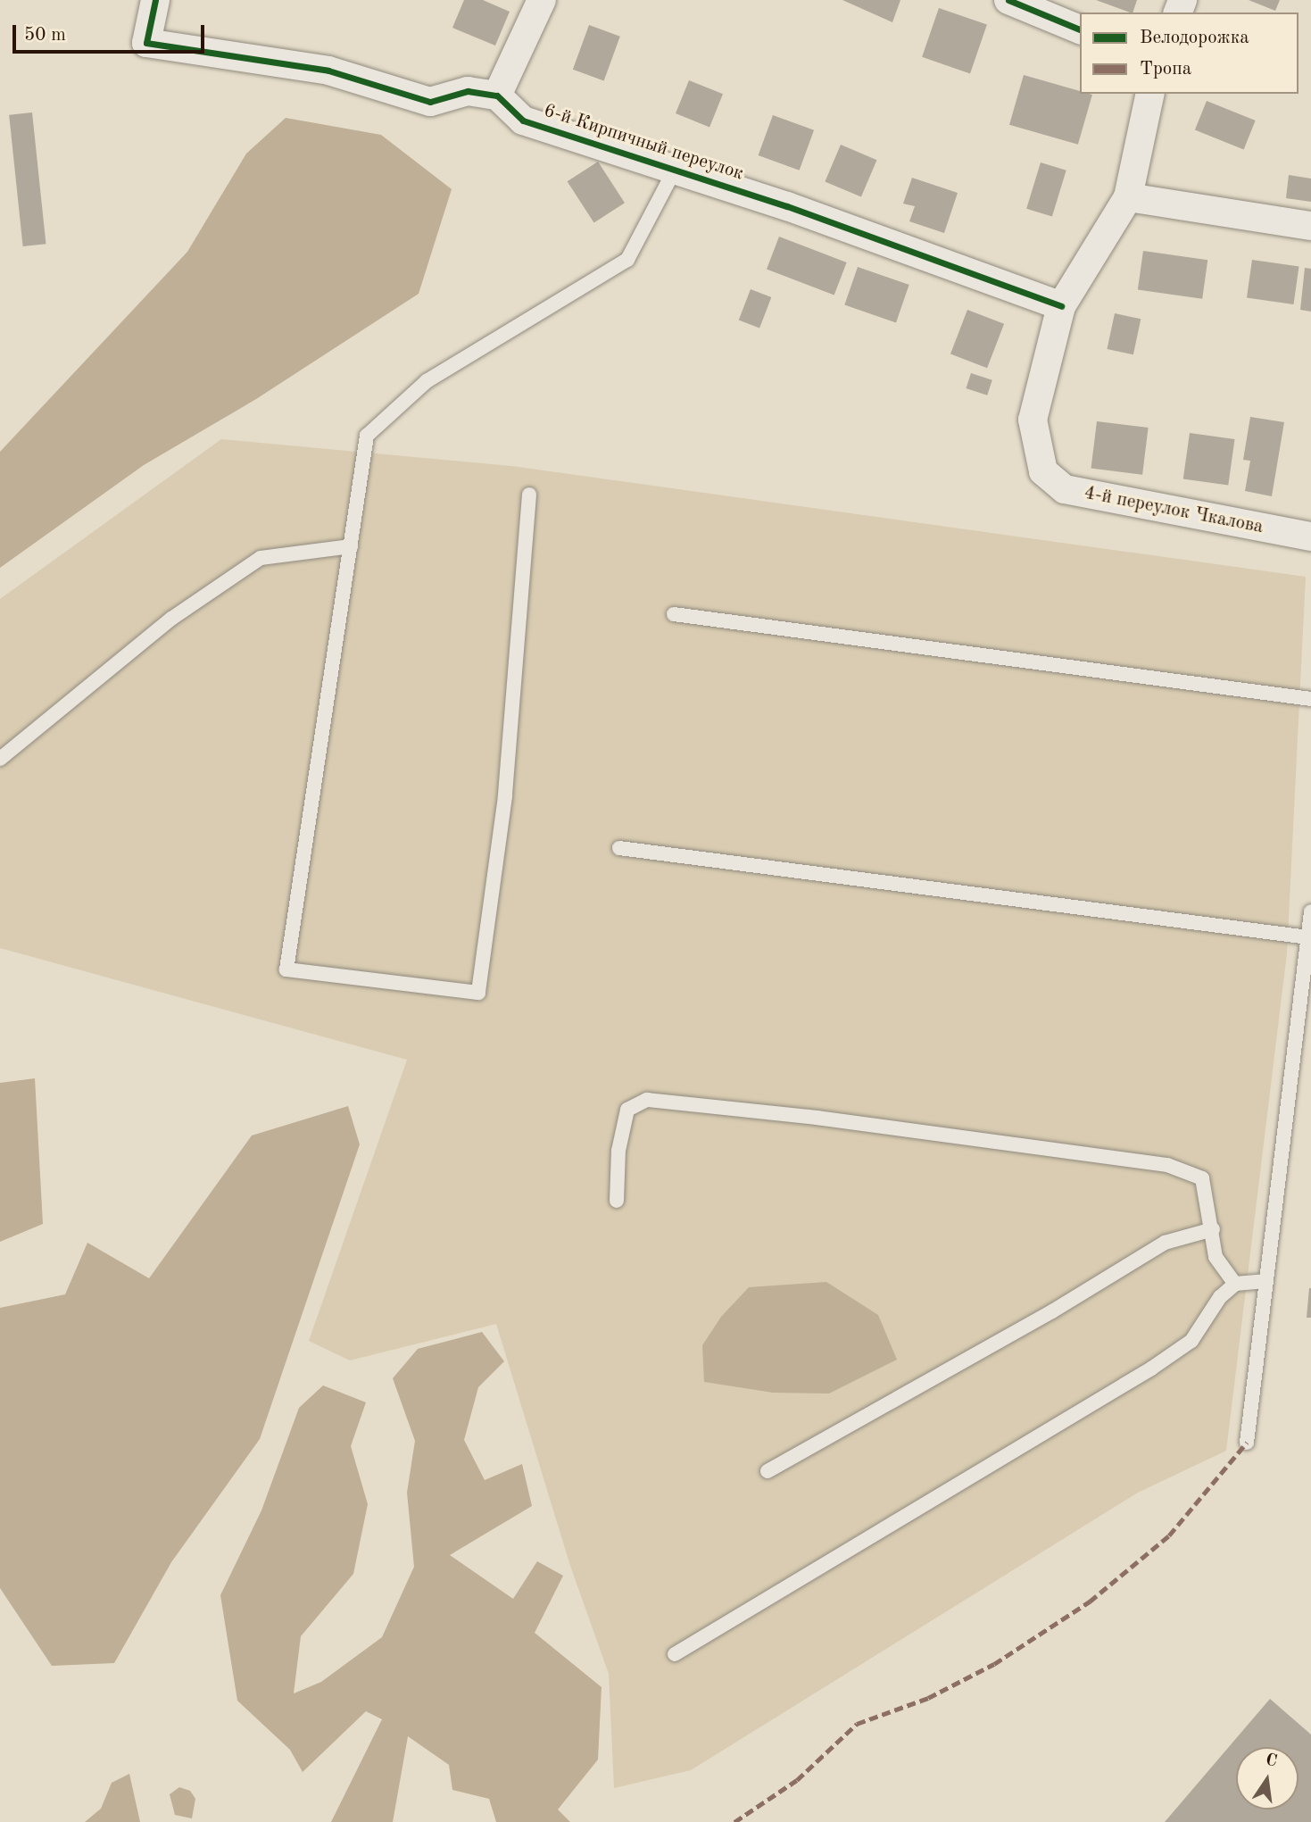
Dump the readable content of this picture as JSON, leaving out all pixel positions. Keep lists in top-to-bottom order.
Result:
{
  "streets": {
    "street": ["6-й Кирпичный переулок", "4-й переулок Чкалова"]
  },
  "crossings": [
    ["6-й Кирпичный переулок", "4-й переулок Чкалова"]
  ],
  "legend": ["Велодорожка", "Тропа"],
  "scale_bar": "50 m",
  "north": "top"
}
